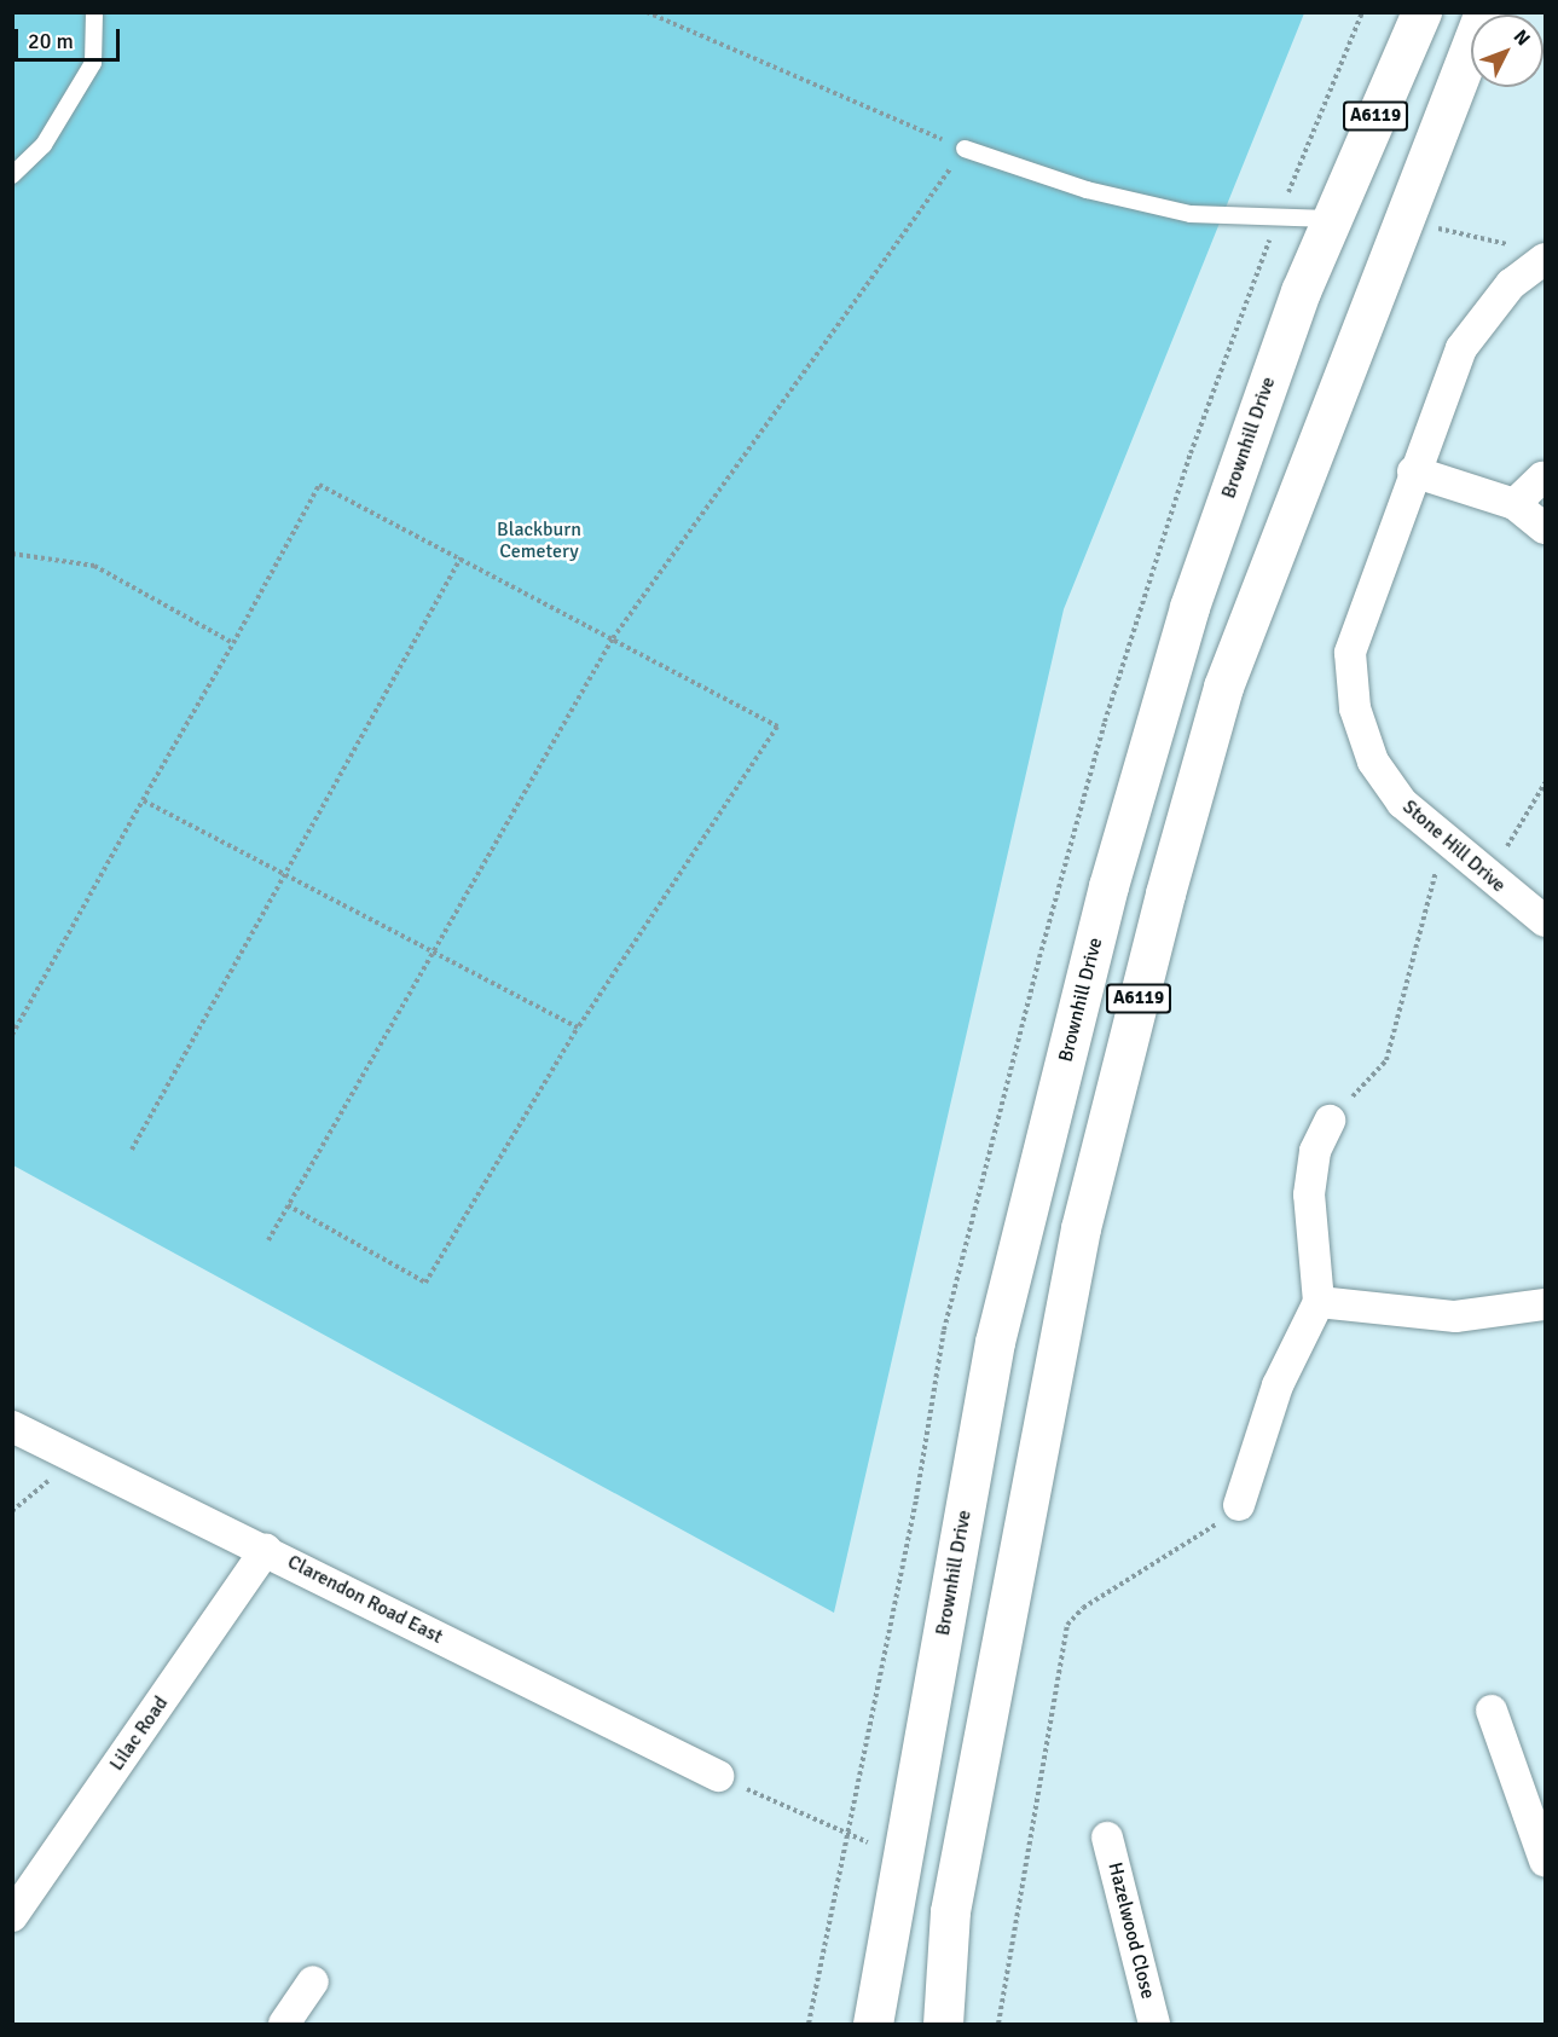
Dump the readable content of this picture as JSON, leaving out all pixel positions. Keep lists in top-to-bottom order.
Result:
{
  "streets": {
    "highway": ["A6119", "Brownhill Drive"],
    "street": [
      "Stone Hill Drive",
      "Clarendon Road East",
      "Lilac Road",
      "Hazelwood Close"
    ]
  },
  "crossings": [
    ["Clarendon Road East", "Lilac Road"]
  ],
  "parks": ["Blackburn Cemetery"],
  "scale_bar": "20 m",
  "north": "top right"
}
